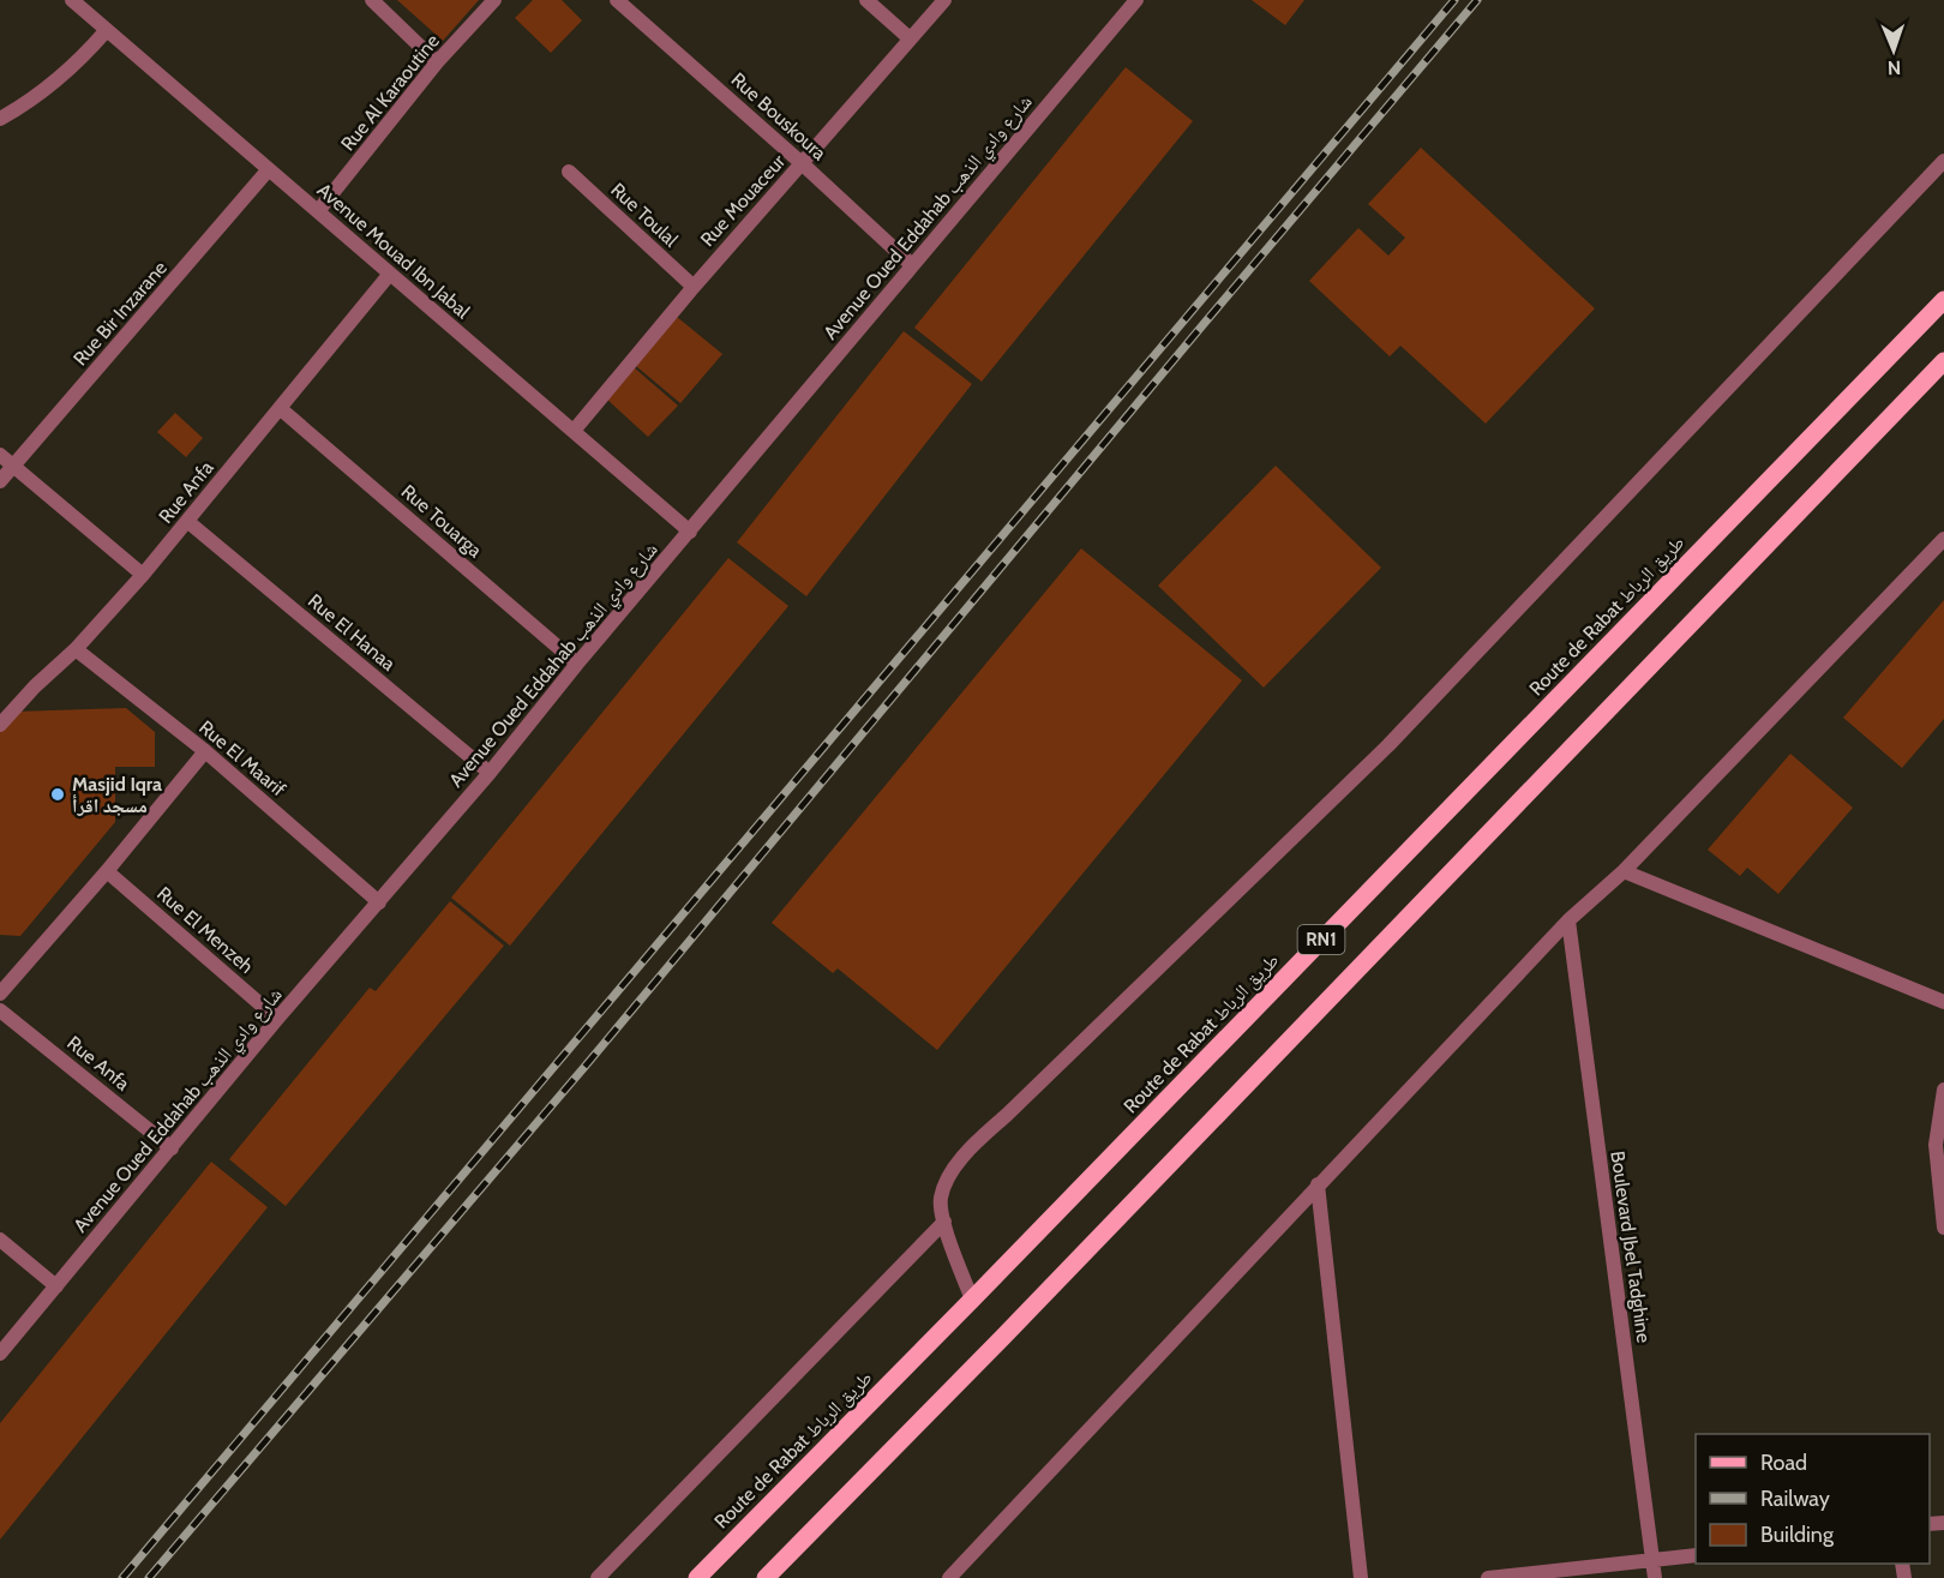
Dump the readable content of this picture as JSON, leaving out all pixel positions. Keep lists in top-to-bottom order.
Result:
{
  "streets": {
    "main road": ["Route de Rabat طريق الرباط", "RN1"],
    "street": [
      "Rue Al Karaoutine",
      "Rue Bouskoura",
      "Rue Mouaceur",
      "Rue Toulal",
      "Avenue Oued Eddahab شارع وادي الذهب",
      "Avenue Mouad Ibn Jabal",
      "Rue Bir Inzarane",
      "Rue Anfa",
      "Rue Touarga",
      "Rue El Hanaa",
      "Rue El Maarif",
      "Rue El Menzeh",
      "Boulevard Jbel Tadghine"
    ]
  },
  "crossings": [
    ["Rue Al Karaoutine", "Avenue Mouad Ibn Jabal"],
    ["Rue Bouskoura", "Rue Mouaceur"],
    ["Rue Bouskoura", "Avenue Oued Eddahab شارع وادي الذهب"],
    ["Rue Mouaceur", "Rue Toulal"],
    ["Rue Mouaceur", "Avenue Mouad Ibn Jabal"],
    ["Avenue Oued Eddahab شارع وادي الذهب", "Avenue Mouad Ibn Jabal"],
    ["Avenue Oued Eddahab شارع وادي الذهب", "Rue Anfa"],
    ["Avenue Oued Eddahab شارع وادي الذهب", "Rue Touarga"],
    ["Avenue Oued Eddahab شارع وادي الذهب", "Rue El Hanaa"],
    ["Avenue Oued Eddahab شارع وادي الذهب", "Rue El Maarif"],
    ["Avenue Oued Eddahab شارع وادي الذهب", "Rue El Menzeh"],
    ["Avenue Mouad Ibn Jabal", "Rue Bir Inzarane"],
    ["Avenue Mouad Ibn Jabal", "Rue Anfa"],
    ["Rue Anfa", "Rue Touarga"],
    ["Rue Anfa", "Rue El Hanaa"],
    ["Rue Anfa", "Rue El Maarif"]
  ],
  "places": ["Masjid Iqra مسجد اقرأ"],
  "legend": ["Road", "Railway", "Building"],
  "north": "bottom"
}
